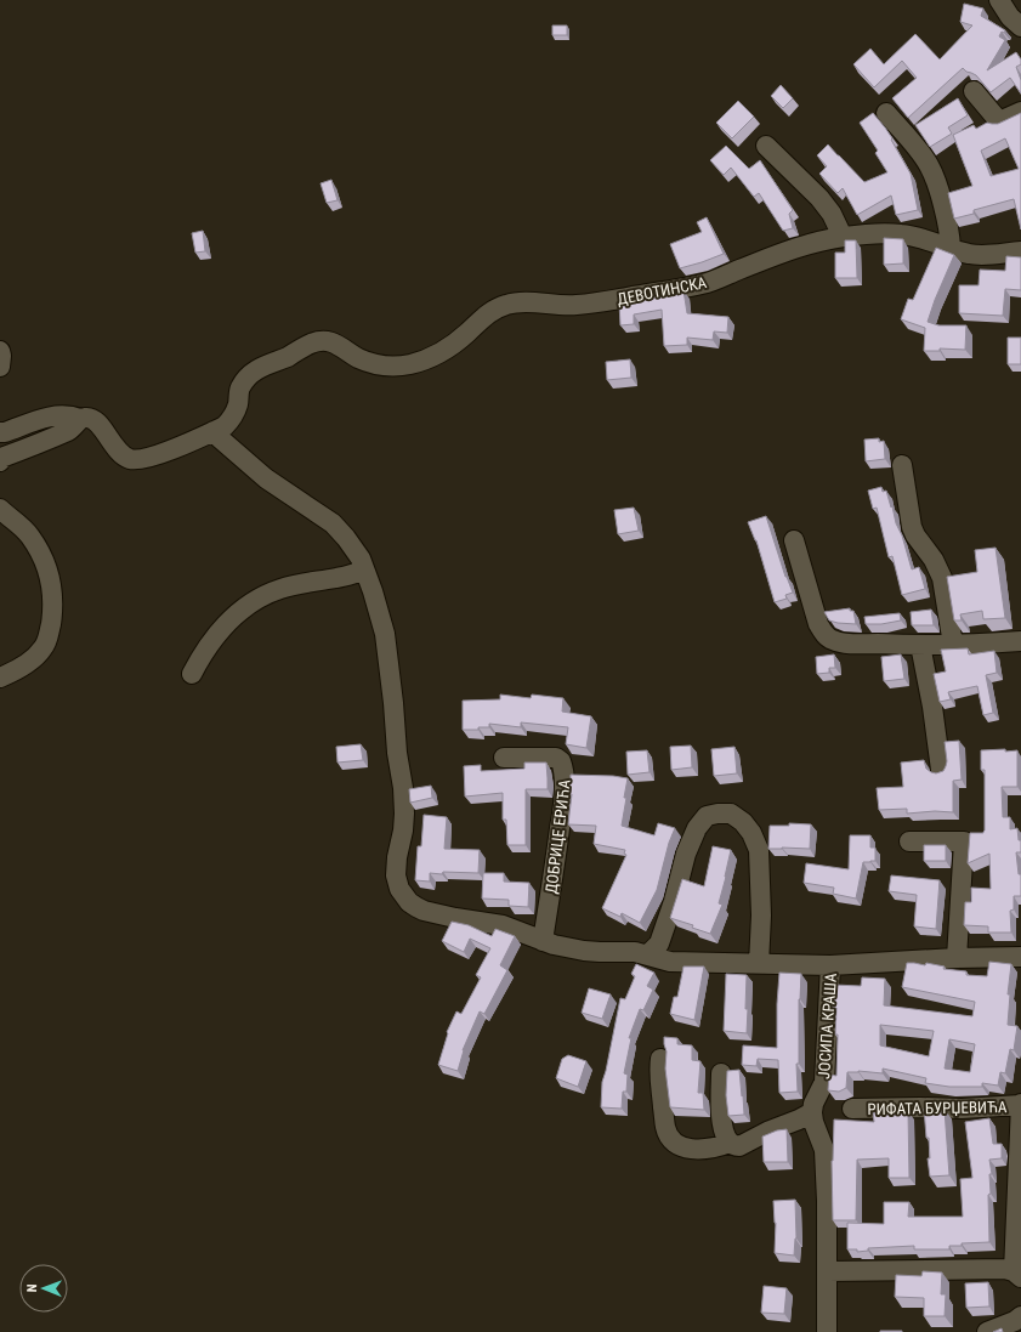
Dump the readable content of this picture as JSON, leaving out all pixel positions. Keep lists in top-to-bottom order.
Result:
{
  "streets": {
    "street": [
      "ДЕВОТИНСКА",
      "ДОБРИЦЕ ЕРИЋА",
      "ЈОСИПА КРАША",
      "РИФАТА БУРЏЕВИЋА"
    ]
  },
  "north": "left"
}
